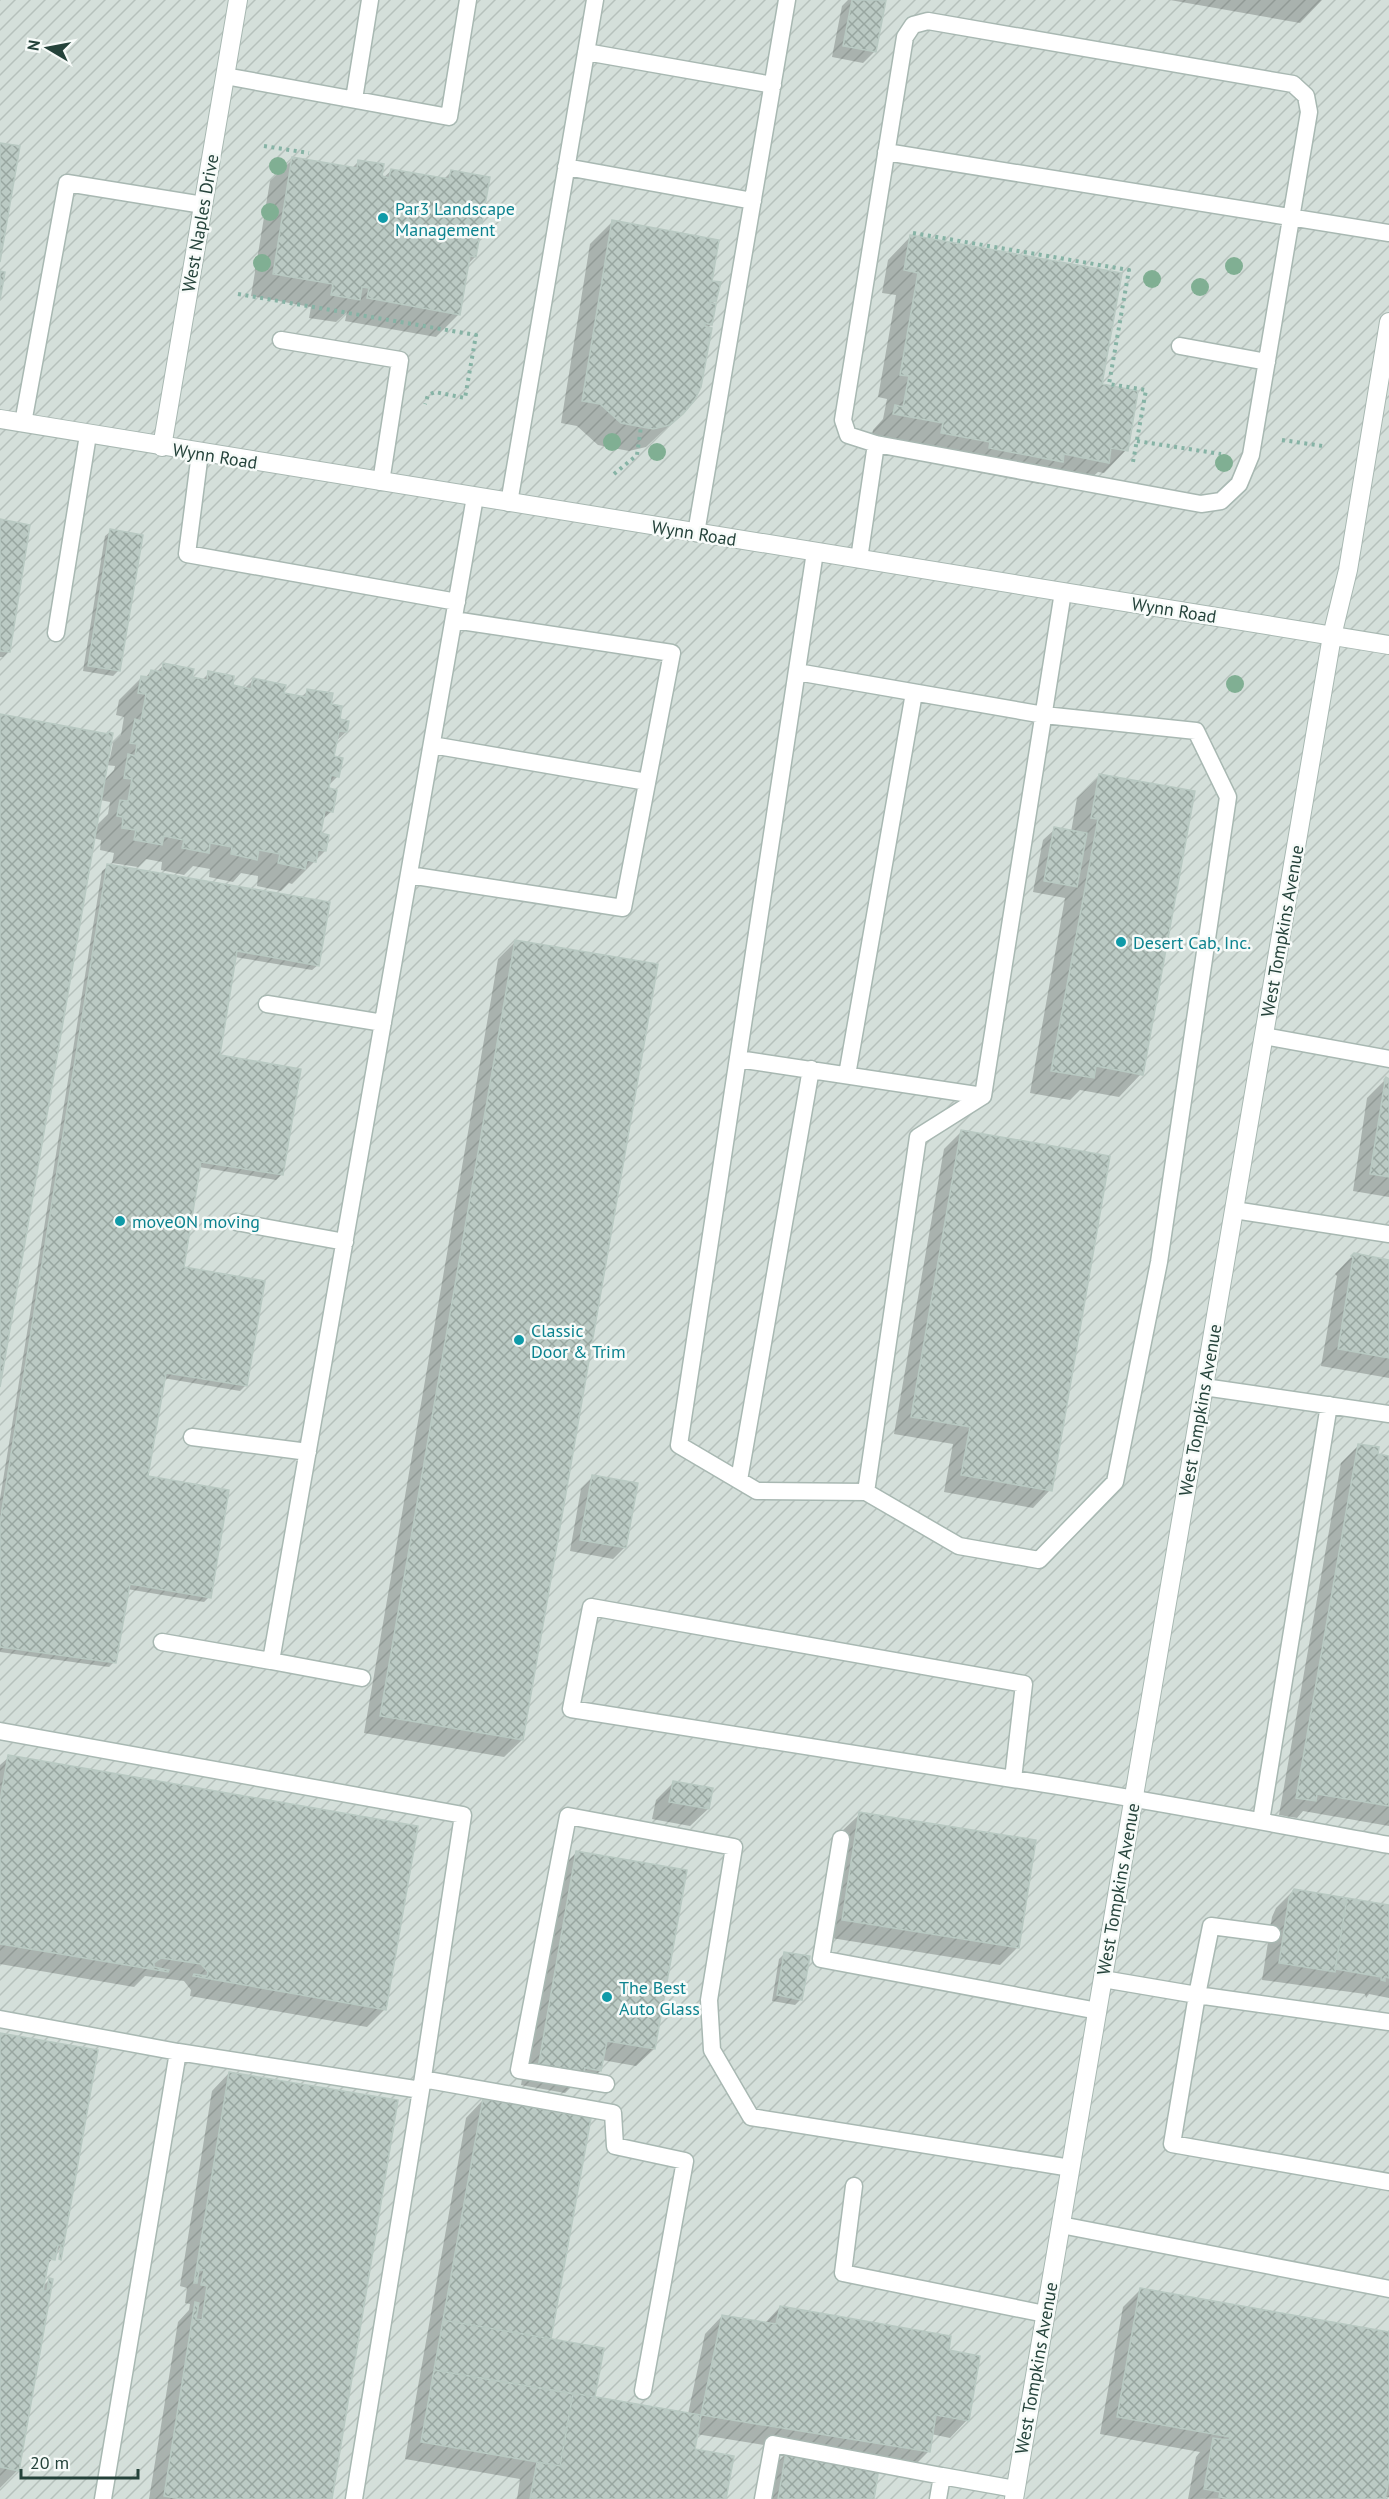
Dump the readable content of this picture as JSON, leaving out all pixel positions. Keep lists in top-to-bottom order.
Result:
{
  "streets": {
    "street": ["West Naples Drive", "Wynn Road", "West Tompkins Avenue"]
  },
  "crossings": [
    ["West Naples Drive", "Wynn Road"],
    ["Wynn Road", "West Tompkins Avenue"]
  ],
  "places": [
    "Par3 Landscape Management",
    "Desert Cab, Inc.",
    "moveON moving",
    "Classic Door & Trim",
    "The Best Auto Glass"
  ],
  "scale_bar": "20 m",
  "north": "left"
}
